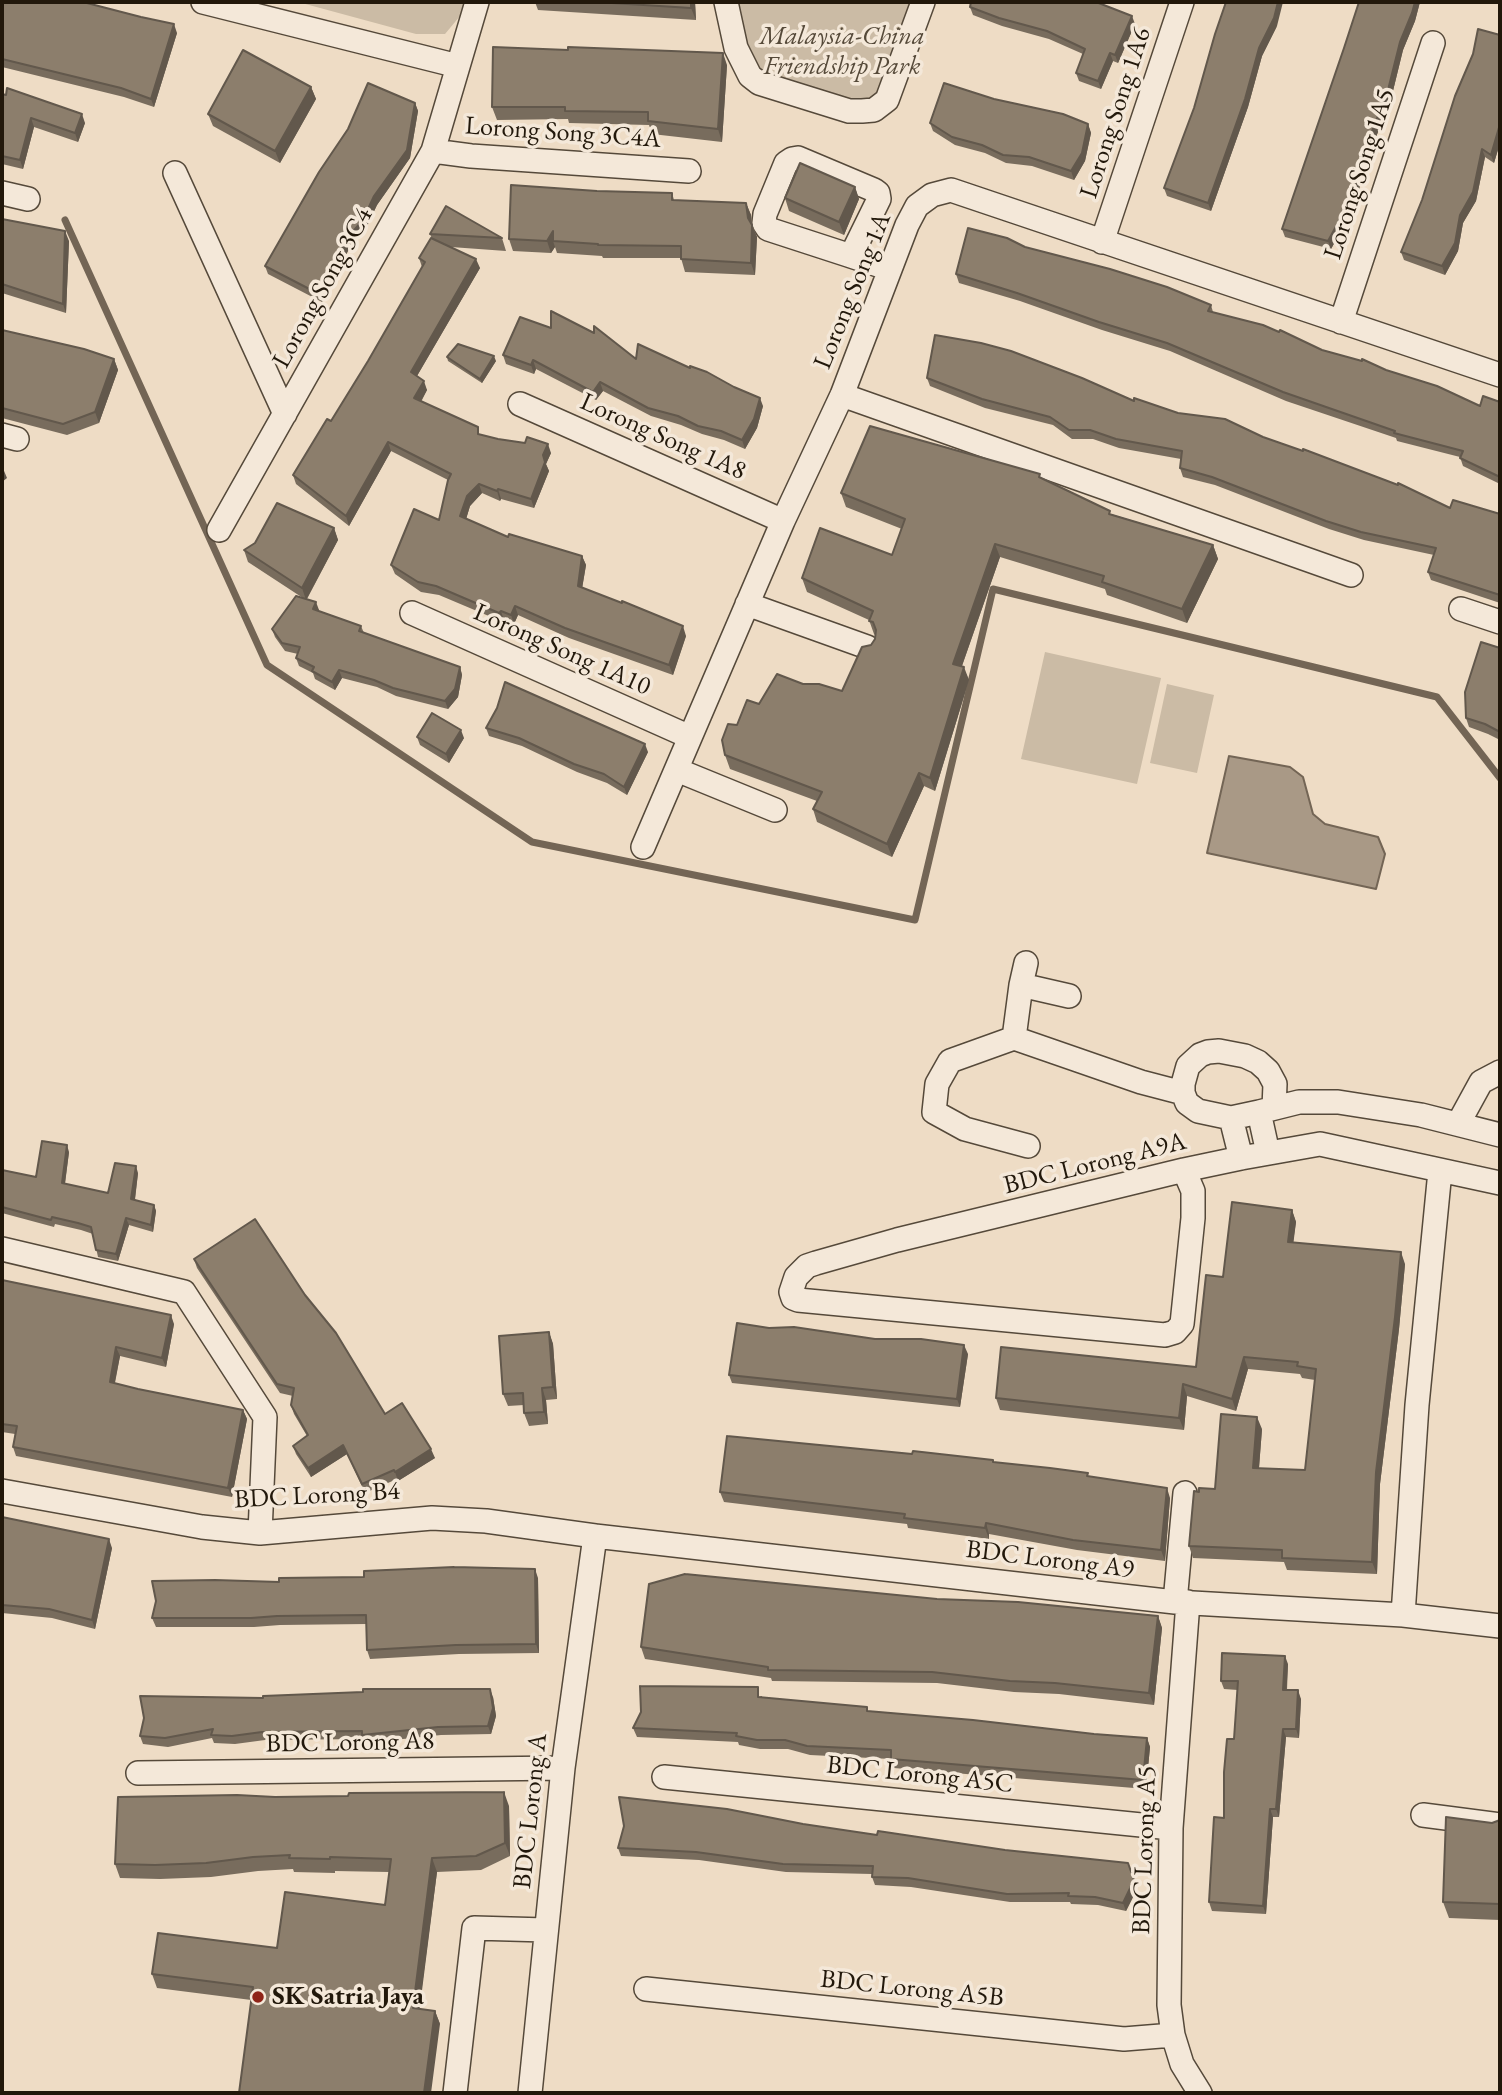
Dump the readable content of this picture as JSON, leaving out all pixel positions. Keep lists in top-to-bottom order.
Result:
{
  "streets": {
    "street": [
      "Lorong Song 1A6",
      "Lorong Song 3C4A",
      "Lorong Song 1A5",
      "Lorong Song 3C4",
      "Lorong Song 1A",
      "Lorong Song 1A8",
      "Lorong Song 1A10",
      "BDC Lorong A9A",
      "BDC Lorong B4",
      "BDC Lorong A9",
      "BDC Lorong A8",
      "BDC Lorong A5C",
      "BDC Lorong A",
      "BDC Lorong A5",
      "BDC Lorong A5B"
    ]
  },
  "crossings": [
    ["Lorong Song 1A6", "Lorong Song 1A"],
    ["Lorong Song 3C4A", "Lorong Song 3C4"],
    ["Lorong Song 1A5", "Lorong Song 1A"],
    ["Lorong Song 1A", "Lorong Song 1A8"],
    ["Lorong Song 1A", "Lorong Song 1A10"],
    ["BDC Lorong B4", "BDC Lorong A9"],
    ["BDC Lorong B4", "BDC Lorong A"],
    ["BDC Lorong A9", "BDC Lorong A"],
    ["BDC Lorong A9", "BDC Lorong A5"],
    ["BDC Lorong A8", "BDC Lorong A"],
    ["BDC Lorong A5C", "BDC Lorong A5"],
    ["BDC Lorong A5", "BDC Lorong A5B"]
  ],
  "parks": ["Malaysia-China Friendship Park"],
  "places": ["SK Satria Jaya"]
}
